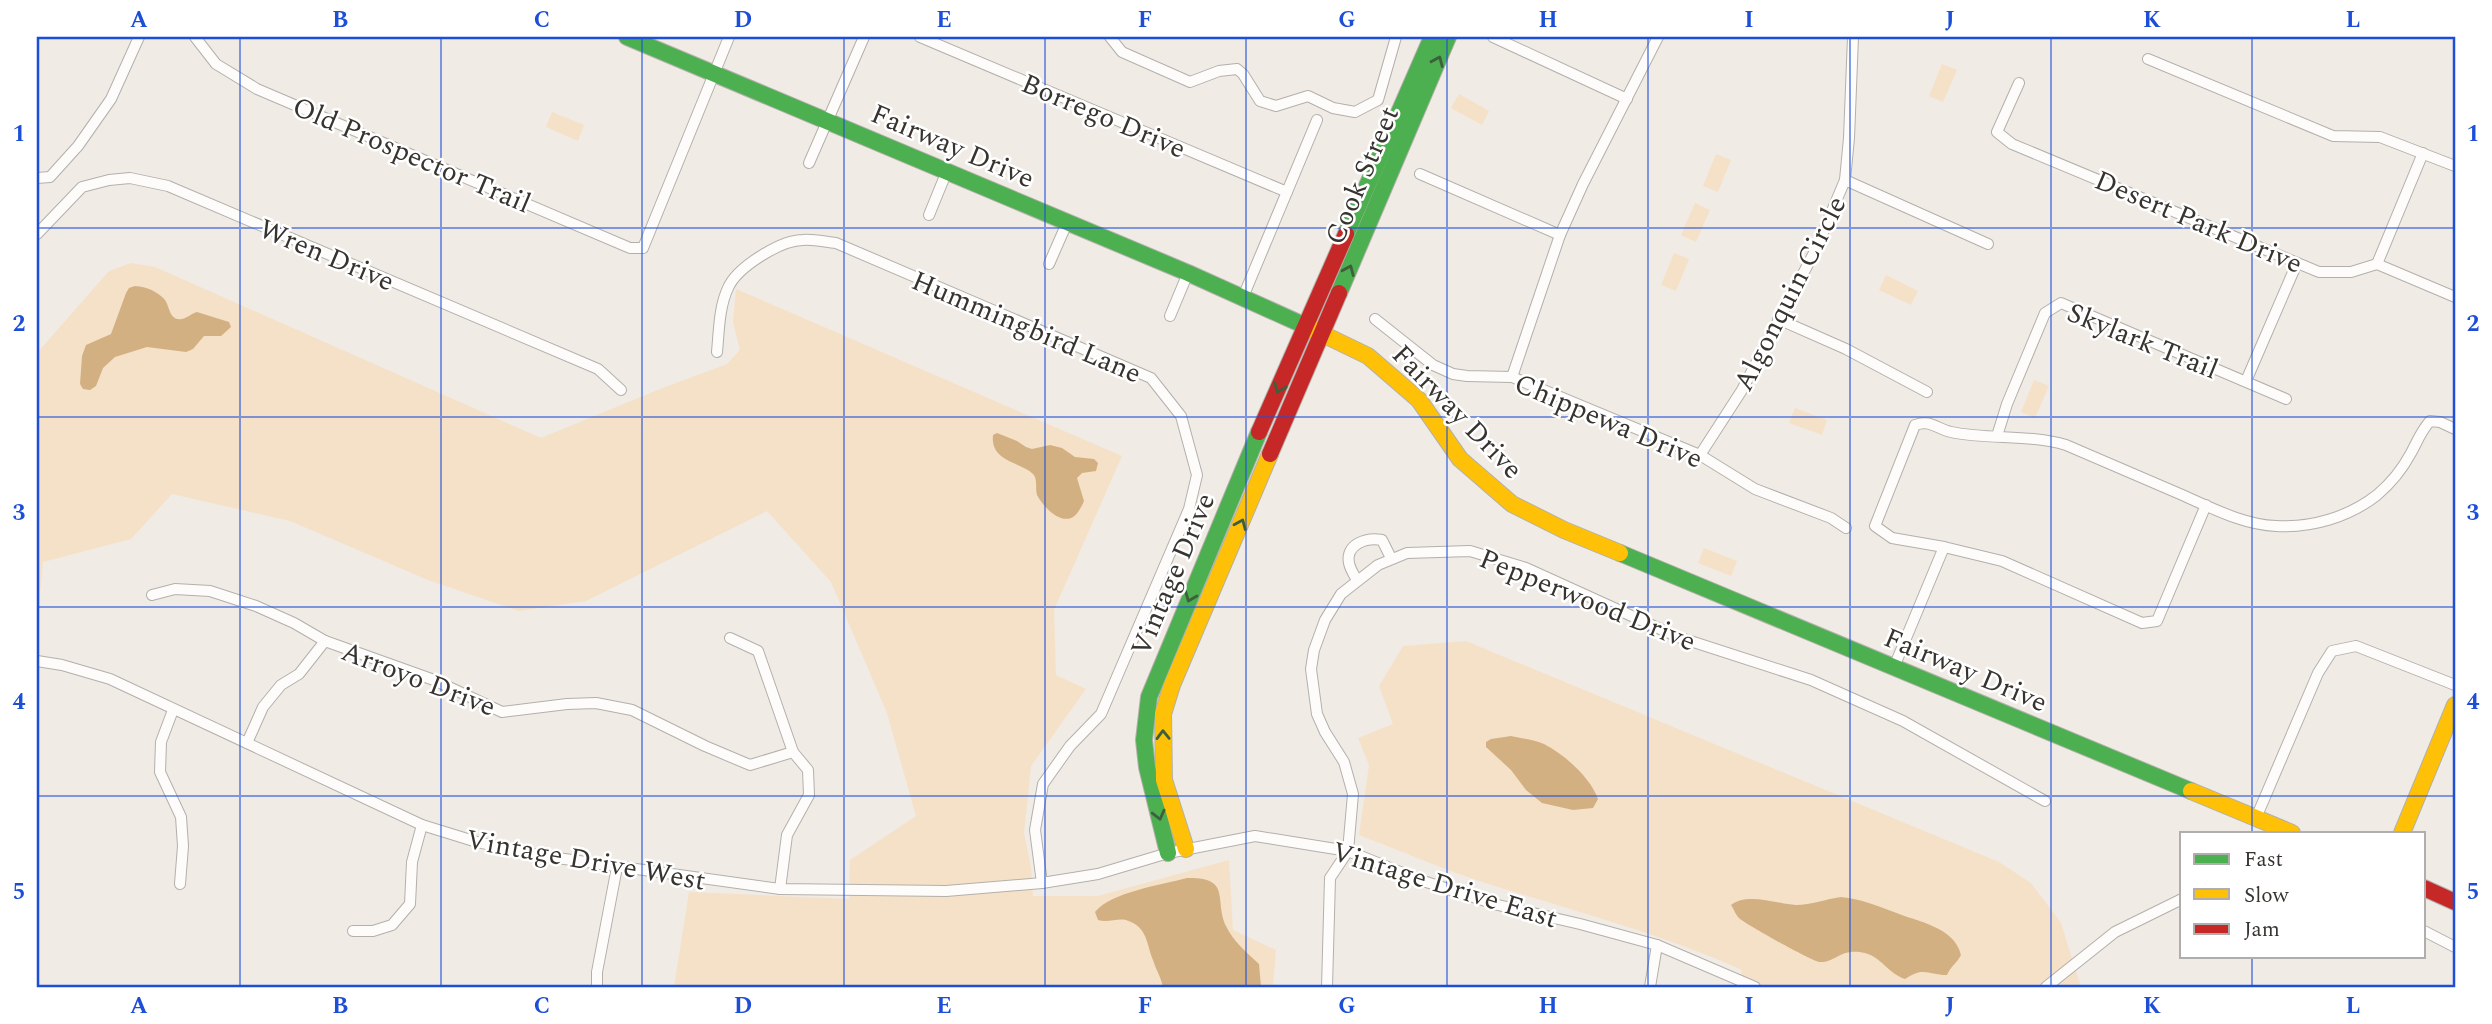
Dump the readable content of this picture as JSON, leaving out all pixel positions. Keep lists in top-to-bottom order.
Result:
{
  "streets": {
    "street": [
      "Borrego Drive",
      "Fairway Drive",
      "Old Prospector Trail",
      "Cook Street",
      "Desert Park Drive",
      "Wren Drive",
      "Algonquin Circle",
      "Hummingbird Lane",
      "Skylark Trail",
      "Chippewa Drive",
      "Vintage Drive",
      "Pepperwood Drive",
      "Arroyo Drive",
      "Vintage Drive West",
      "Vintage Drive East"
    ]
  },
  "crossings": [
    ["Fairway Drive", "Old Prospector Trail"],
    ["Fairway Drive", "Cook Street"],
    ["Fairway Drive", "Vintage Drive"],
    ["Cook Street", "Vintage Drive"],
    ["Algonquin Circle", "Chippewa Drive"],
    ["Hummingbird Lane", "Vintage Drive West"],
    ["Vintage Drive", "Vintage Drive West"],
    ["Vintage Drive", "Vintage Drive East"],
    ["Pepperwood Drive", "Vintage Drive East"],
    ["Vintage Drive West", "Vintage Drive East"]
  ],
  "legend": ["Fast", "Slow", "Jam"],
  "grid": {
    "columns": [
      "A",
      "B",
      "C",
      "D",
      "E",
      "F",
      "G",
      "H",
      "I",
      "J",
      "K",
      "L"
    ],
    "rows": [
      "1",
      "2",
      "3",
      "4",
      "5"
    ]
  }
}
